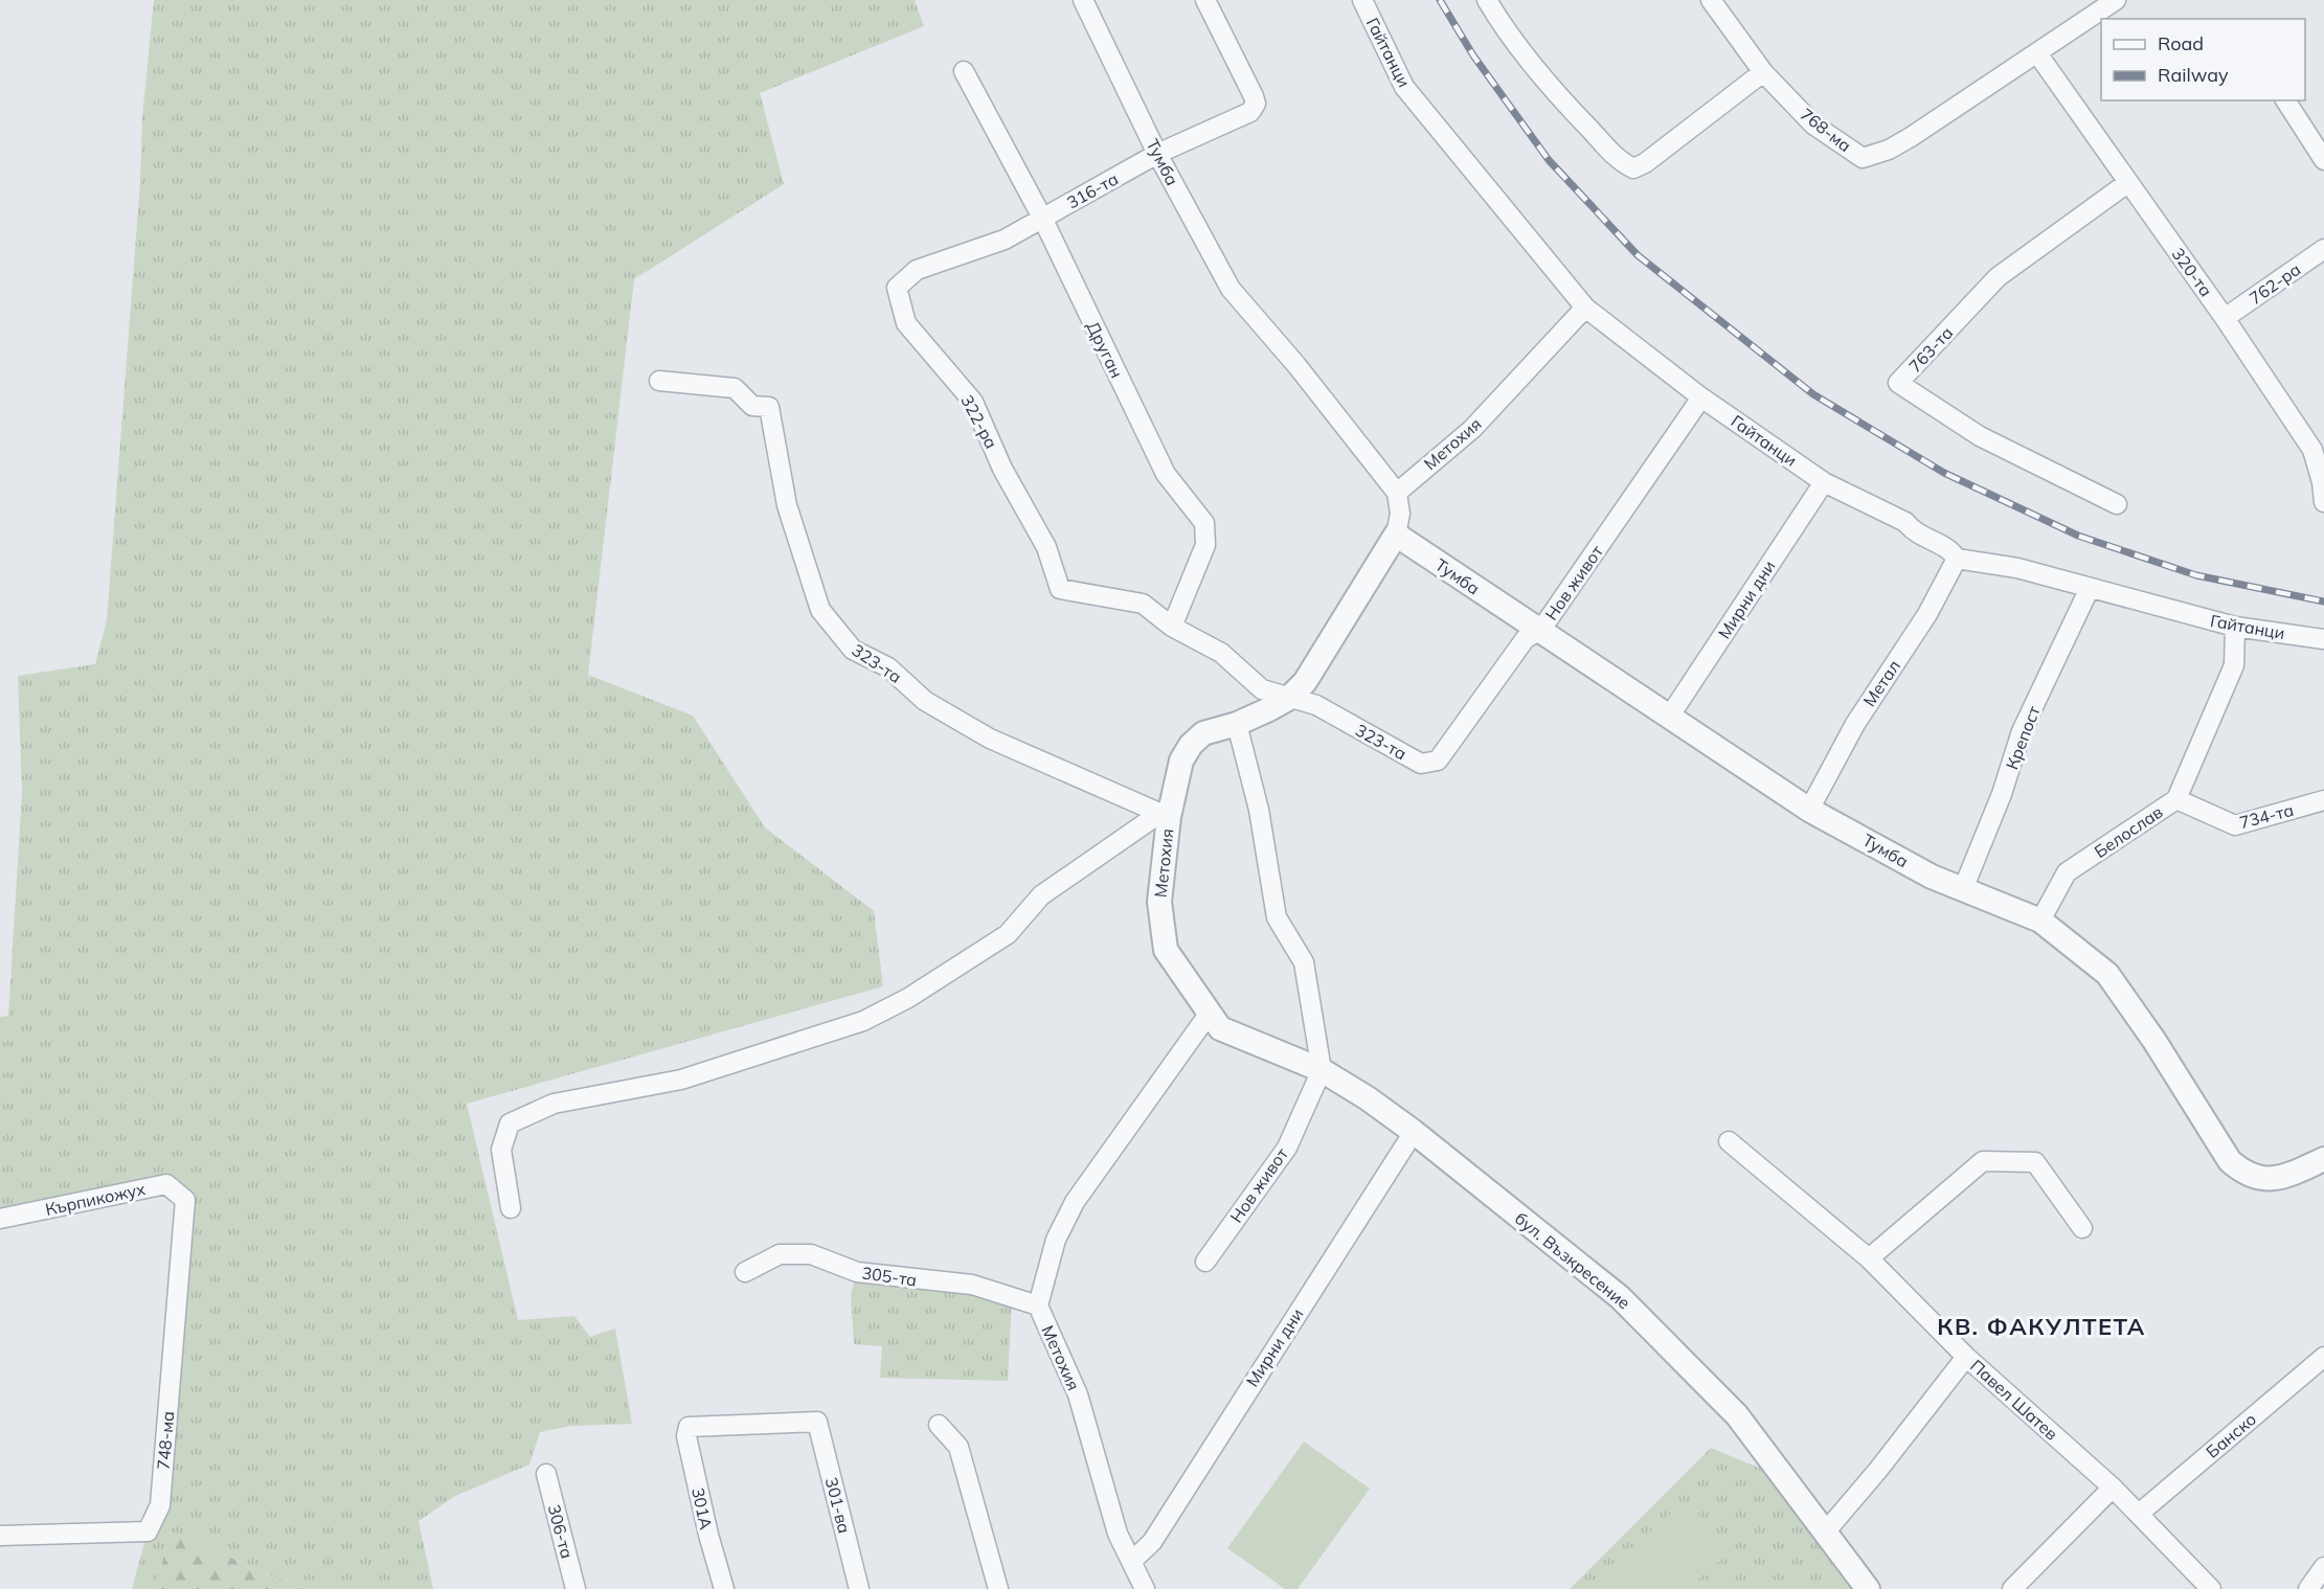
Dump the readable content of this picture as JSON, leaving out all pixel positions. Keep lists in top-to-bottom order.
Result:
{
  "streets": {
    "street": [
      "Гайтанци",
      "768-ма",
      "Тумба",
      "316-та",
      "320-та",
      "762-ра",
      "Друган",
      "763-та",
      "322-ра",
      "Метохия",
      "Нов живот",
      "Мирни дни",
      "323-та",
      "Метал",
      "Крепост",
      "734-та",
      "Белослав",
      "Кърпикожух",
      "бул. Възкресение",
      "305-та",
      "Павел Шатев",
      "Банско",
      "748-ма",
      "301-ва",
      "301А",
      "306-та"
    ]
  },
  "crossings": [
    ["Гайтанци", "Метохия"],
    ["Гайтанци", "Нов живот"],
    ["Гайтанци", "Мирни дни"],
    ["Гайтанци", "Метал"],
    ["Гайтанци", "Крепост"],
    ["Гайтанци", "Белослав"],
    ["768-ма", "320-та"],
    ["Тумба", "316-та"],
    ["Тумба", "Метохия"],
    ["Тумба", "Нов живот"],
    ["Тумба", "Мирни дни"],
    ["Тумба", "Метал"],
    ["Тумба", "Крепост"],
    ["Тумба", "Белослав"],
    ["316-та", "Друган"],
    ["316-та", "322-ра"],
    ["320-та", "762-ра"],
    ["320-та", "763-та"],
    ["Друган", "323-та"],
    ["322-ра", "323-та"],
    ["Метохия", "Мирни дни"],
    ["Метохия", "323-та"],
    ["Метохия", "бул. Възкресение"],
    ["Метохия", "305-та"],
    ["Нов живот", "323-та"],
    ["Нов живот", "бул. Възкресение"],
    ["Мирни дни", "бул. Възкресение"],
    ["734-та", "Белослав"],
    ["Кърпикожух", "748-ма"],
    ["Павел Шатев", "Банско"],
    ["301-ва", "301А"]
  ],
  "districts": ["КВ. ФАКУЛТЕТА"],
  "legend": ["Road", "Railway"]
}
